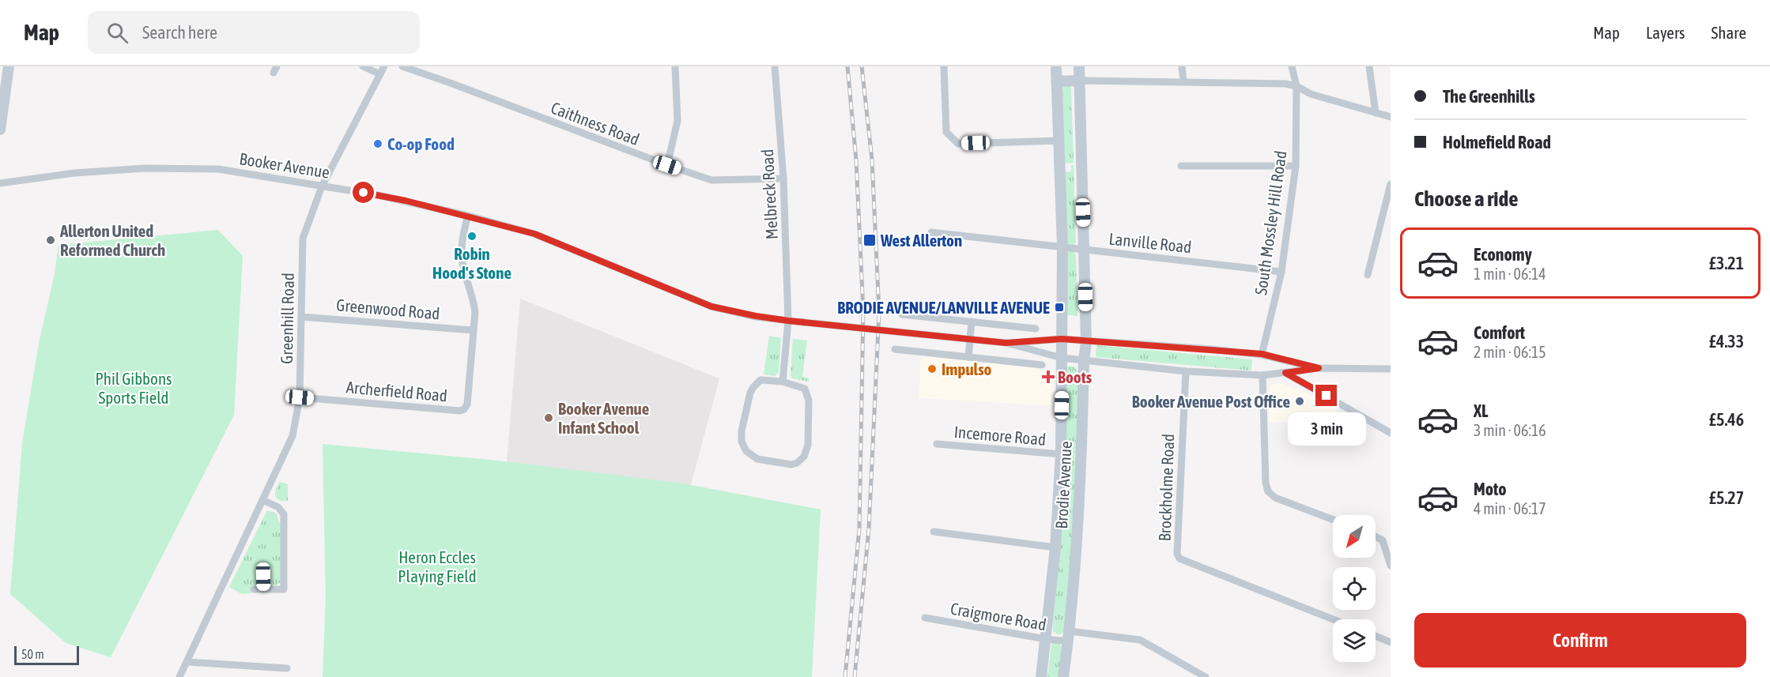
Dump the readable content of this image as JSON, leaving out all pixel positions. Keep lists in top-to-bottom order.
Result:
{
  "streets": {
    "street": [
      "Caithness Road",
      "Booker Avenue",
      "Melbreck Road",
      "South Mossley Hill Road",
      "Lanville Road",
      "Greenwood Road",
      "Greenhill Road",
      "Archerfield Road",
      "Incemore Road",
      "Brodie Avenue",
      "Brockholme Road",
      "Craigmore Road"
    ]
  },
  "crossings": [
    ["Caithness Road", "Melbreck Road"],
    ["Booker Avenue", "Melbreck Road"],
    ["Booker Avenue", "South Mossley Hill Road"],
    ["Booker Avenue", "Greenhill Road"],
    ["Booker Avenue", "Archerfield Road"],
    ["Booker Avenue", "Brodie Avenue"],
    ["Booker Avenue", "Brockholme Road"],
    ["South Mossley Hill Road", "Lanville Road"],
    ["Lanville Road", "Brodie Avenue"],
    ["Greenwood Road", "Greenhill Road"],
    ["Greenwood Road", "Archerfield Road"],
    ["Greenhill Road", "Archerfield Road"],
    ["Incemore Road", "Brodie Avenue"],
    ["Brodie Avenue", "Craigmore Road"]
  ],
  "parks": ["Phil Gibbons Sports Field", "Heron Eccles Playing Field"],
  "places": {
    "other": [
      "Co-op Food",
      "Robin Hood's Stone",
      "Allerton United Reformed Church",
      "Impulso",
      "Booker Avenue Post Office",
      "Booker Avenue Infant School"
    ],
    "transit": ["West Allerton", "BRODIE AVENUE/LANVILLE AVENUE"],
    "health": ["Boots"]
  },
  "scale_bar": "50 m",
  "north": "bottom left",
  "page": {
    "header": "Map",
    "search": "Search here",
    "nav": ["Map", "Layers", "Share"],
    "banner": ["The Greenhills", "Holmefield Road"],
    "heading": "Choose a ride",
    "list": [
      {
        "name": "Economy",
        "note": "1 min · 06:14",
        "value": "£3.21"
      },
      {
        "name": "Comfort",
        "note": "2 min · 06:15",
        "value": "£4.33"
      },
      {
        "name": "XL",
        "note": "3 min · 06:16",
        "value": "£5.46"
      },
      {
        "name": "Moto",
        "note": "4 min · 06:17",
        "value": "£5.27"
      }
    ],
    "bubble": "3 min",
    "buttons": "Confirm",
    "scale": "50 m"
  }
}
